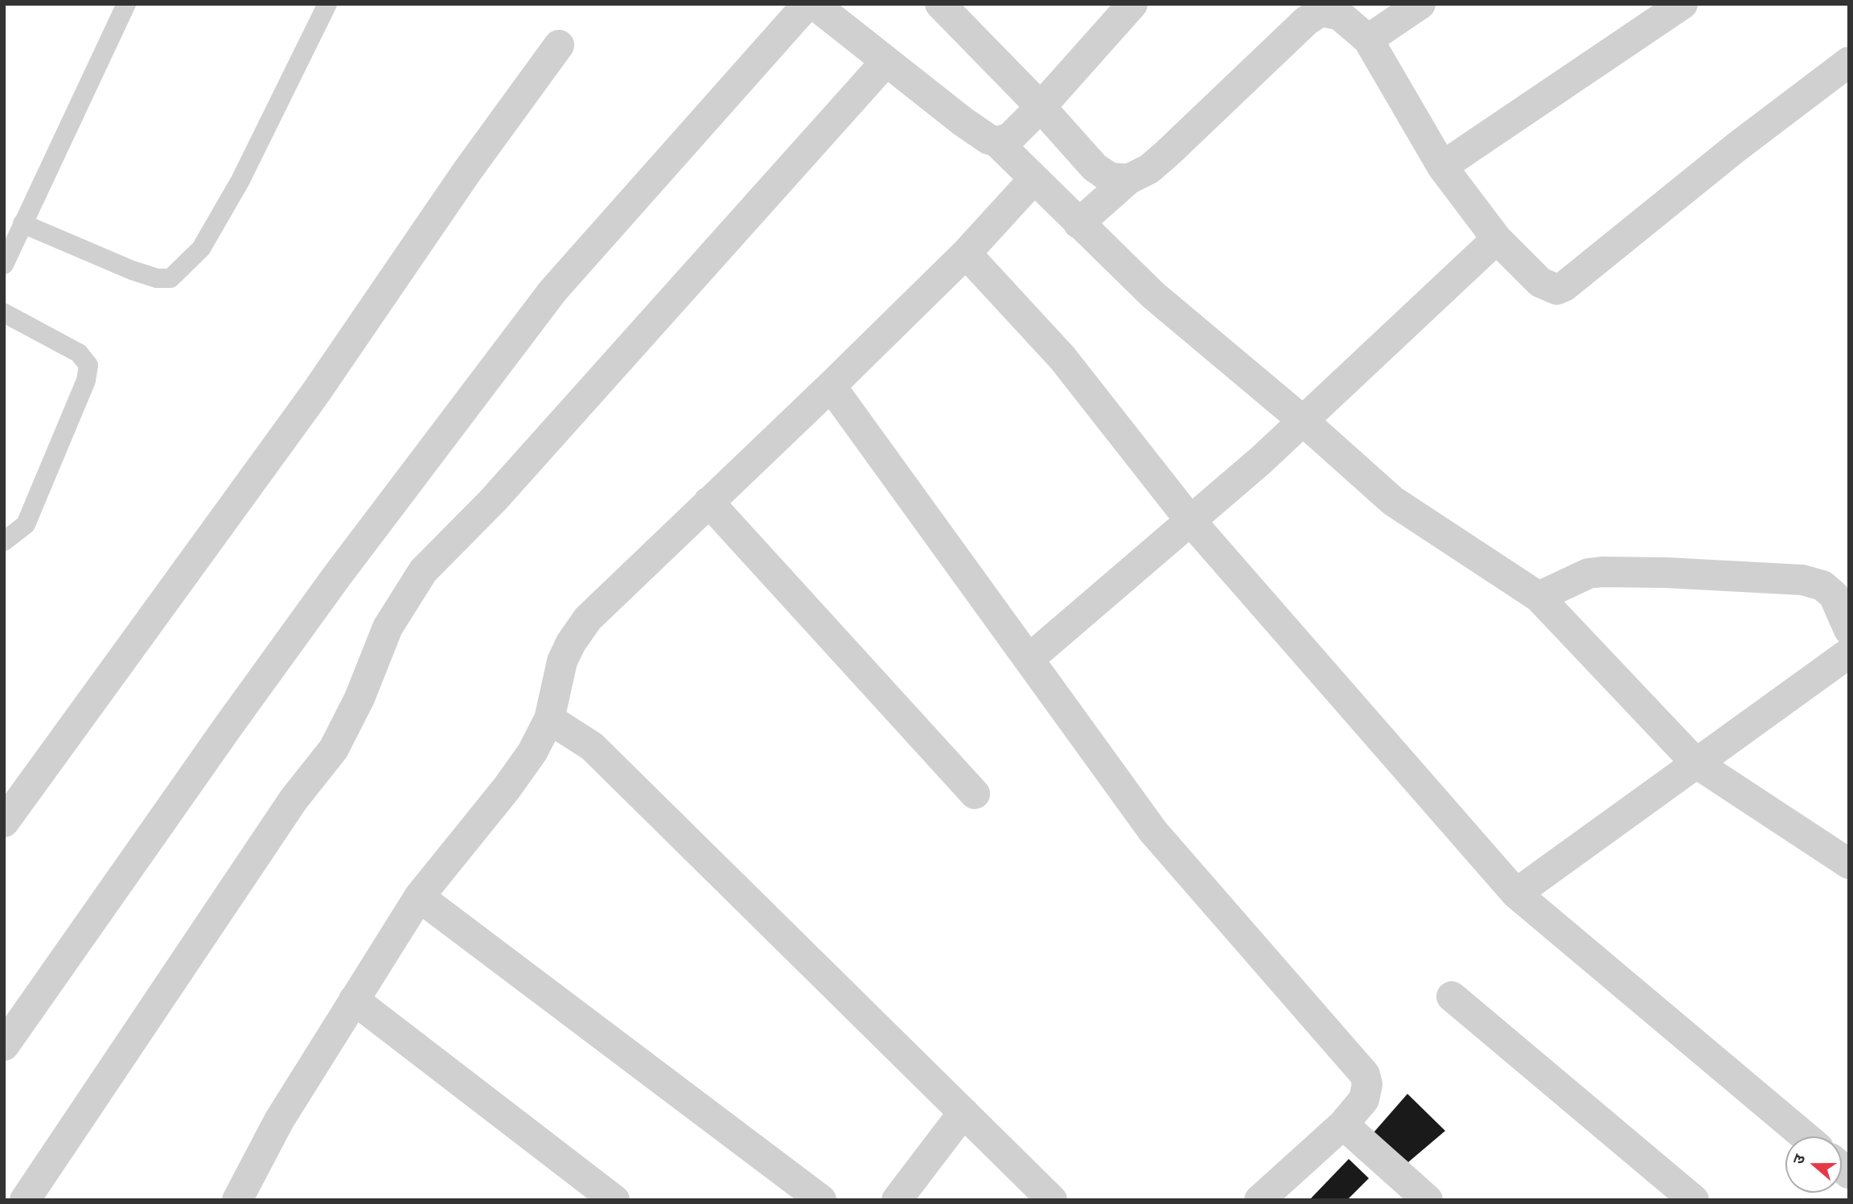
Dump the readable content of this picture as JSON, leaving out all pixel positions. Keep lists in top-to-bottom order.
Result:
{
  "north": "left"
}
